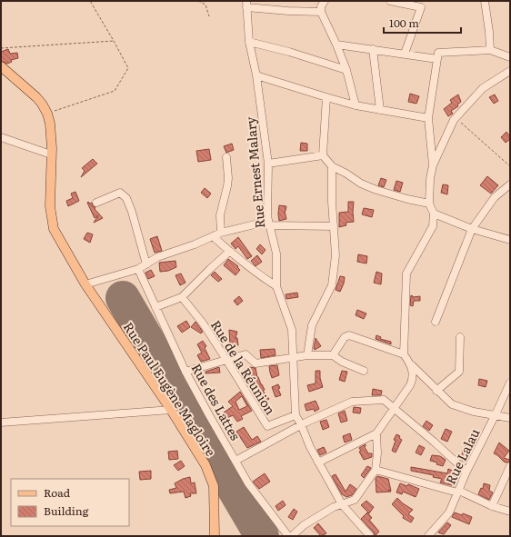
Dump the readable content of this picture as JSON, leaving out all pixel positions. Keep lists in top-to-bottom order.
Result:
{
  "streets": {
    "main road": ["Rue Paul Eugène Magloire"],
    "street": [
      "Rue Ernest Malary",
      "Rue de la Réunion",
      "Rue des Lattes",
      "Rue Lalau"
    ]
  },
  "crossings": [
    ["Rue Ernest Malary", "Rue de la Réunion"]
  ],
  "legend": ["Road", "Building"],
  "scale_bar": "100 m"
}
